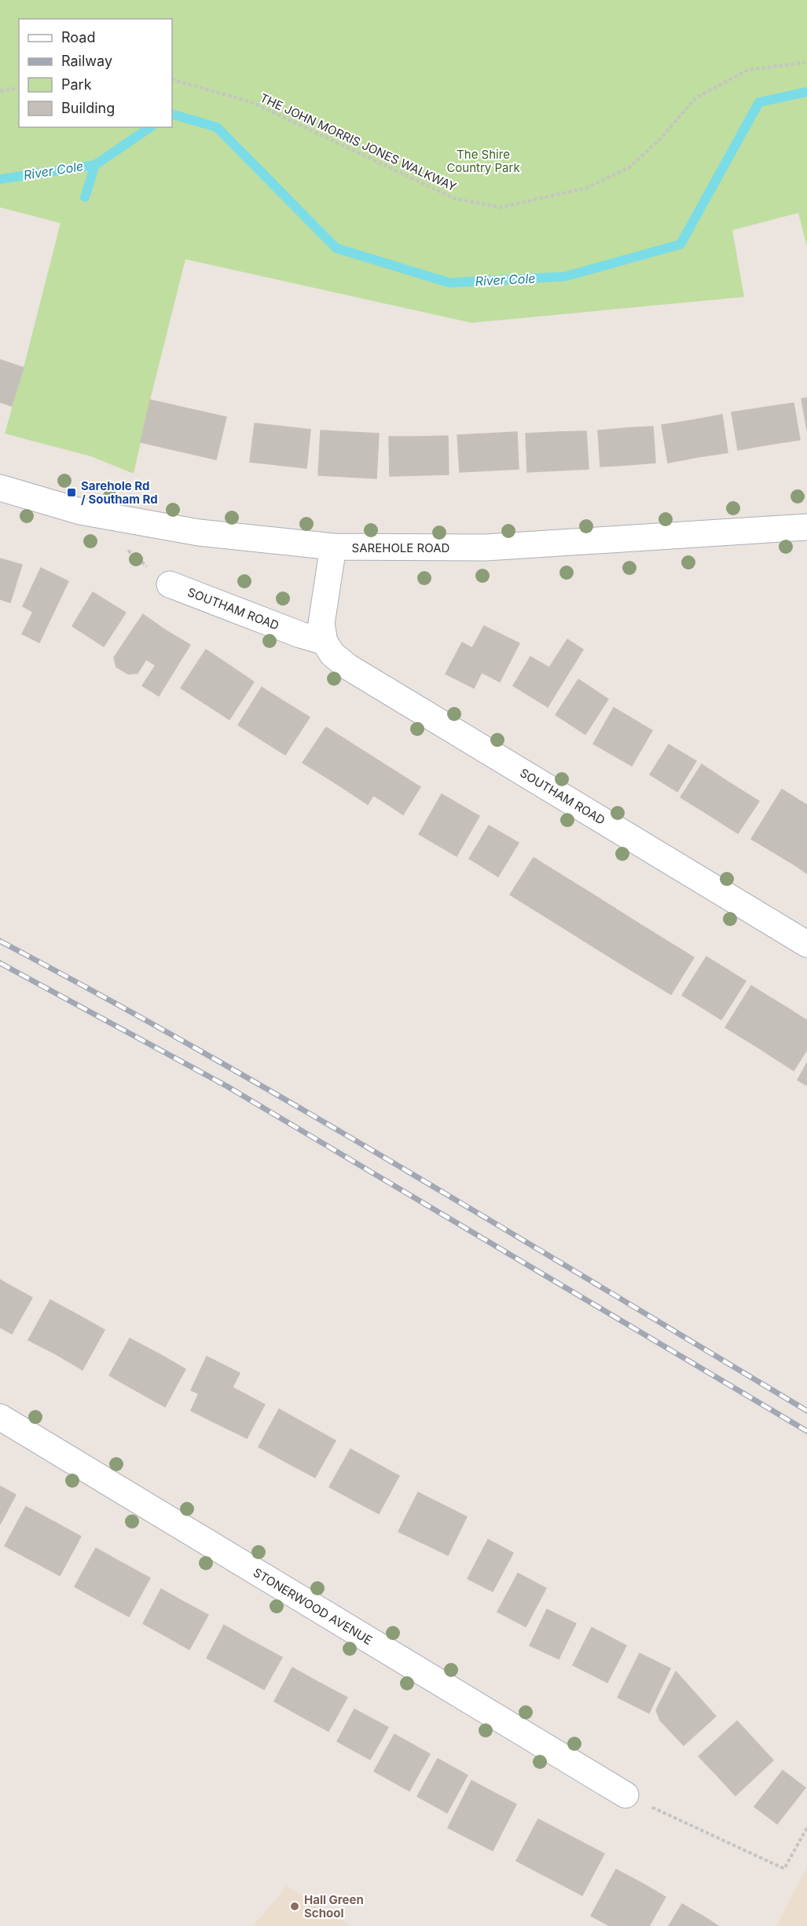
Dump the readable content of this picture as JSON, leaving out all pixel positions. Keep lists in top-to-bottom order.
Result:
{
  "streets": {
    "street": ["SAREHOLE ROAD", "SOUTHAM ROAD", "STONERWOOD AVENUE"],
    "path": ["THE JOHN MORRIS JONES WALKWAY"]
  },
  "water": ["River Cole"],
  "parks": ["The Shire Country Park"],
  "places": {
    "transit": ["Sarehole Rd / Southam Rd"],
    "other": ["Hall Green School"]
  },
  "legend": [
    "Road",
    "Railway",
    "Park",
    "Building"
  ]
}
